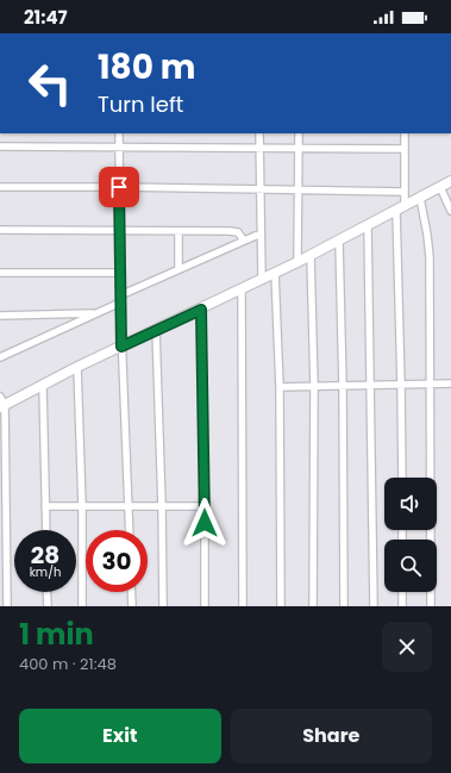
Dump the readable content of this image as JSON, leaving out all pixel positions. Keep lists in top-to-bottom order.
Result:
{
  "page": {
    "status": "21:47",
    "turn": ["180 m", "Turn left"],
    "speed": "28 km/h",
    "limit": "30",
    "heading": ["1 min", "400 m · 21:48"],
    "buttons": ["Exit", "Share"]
  }
}
